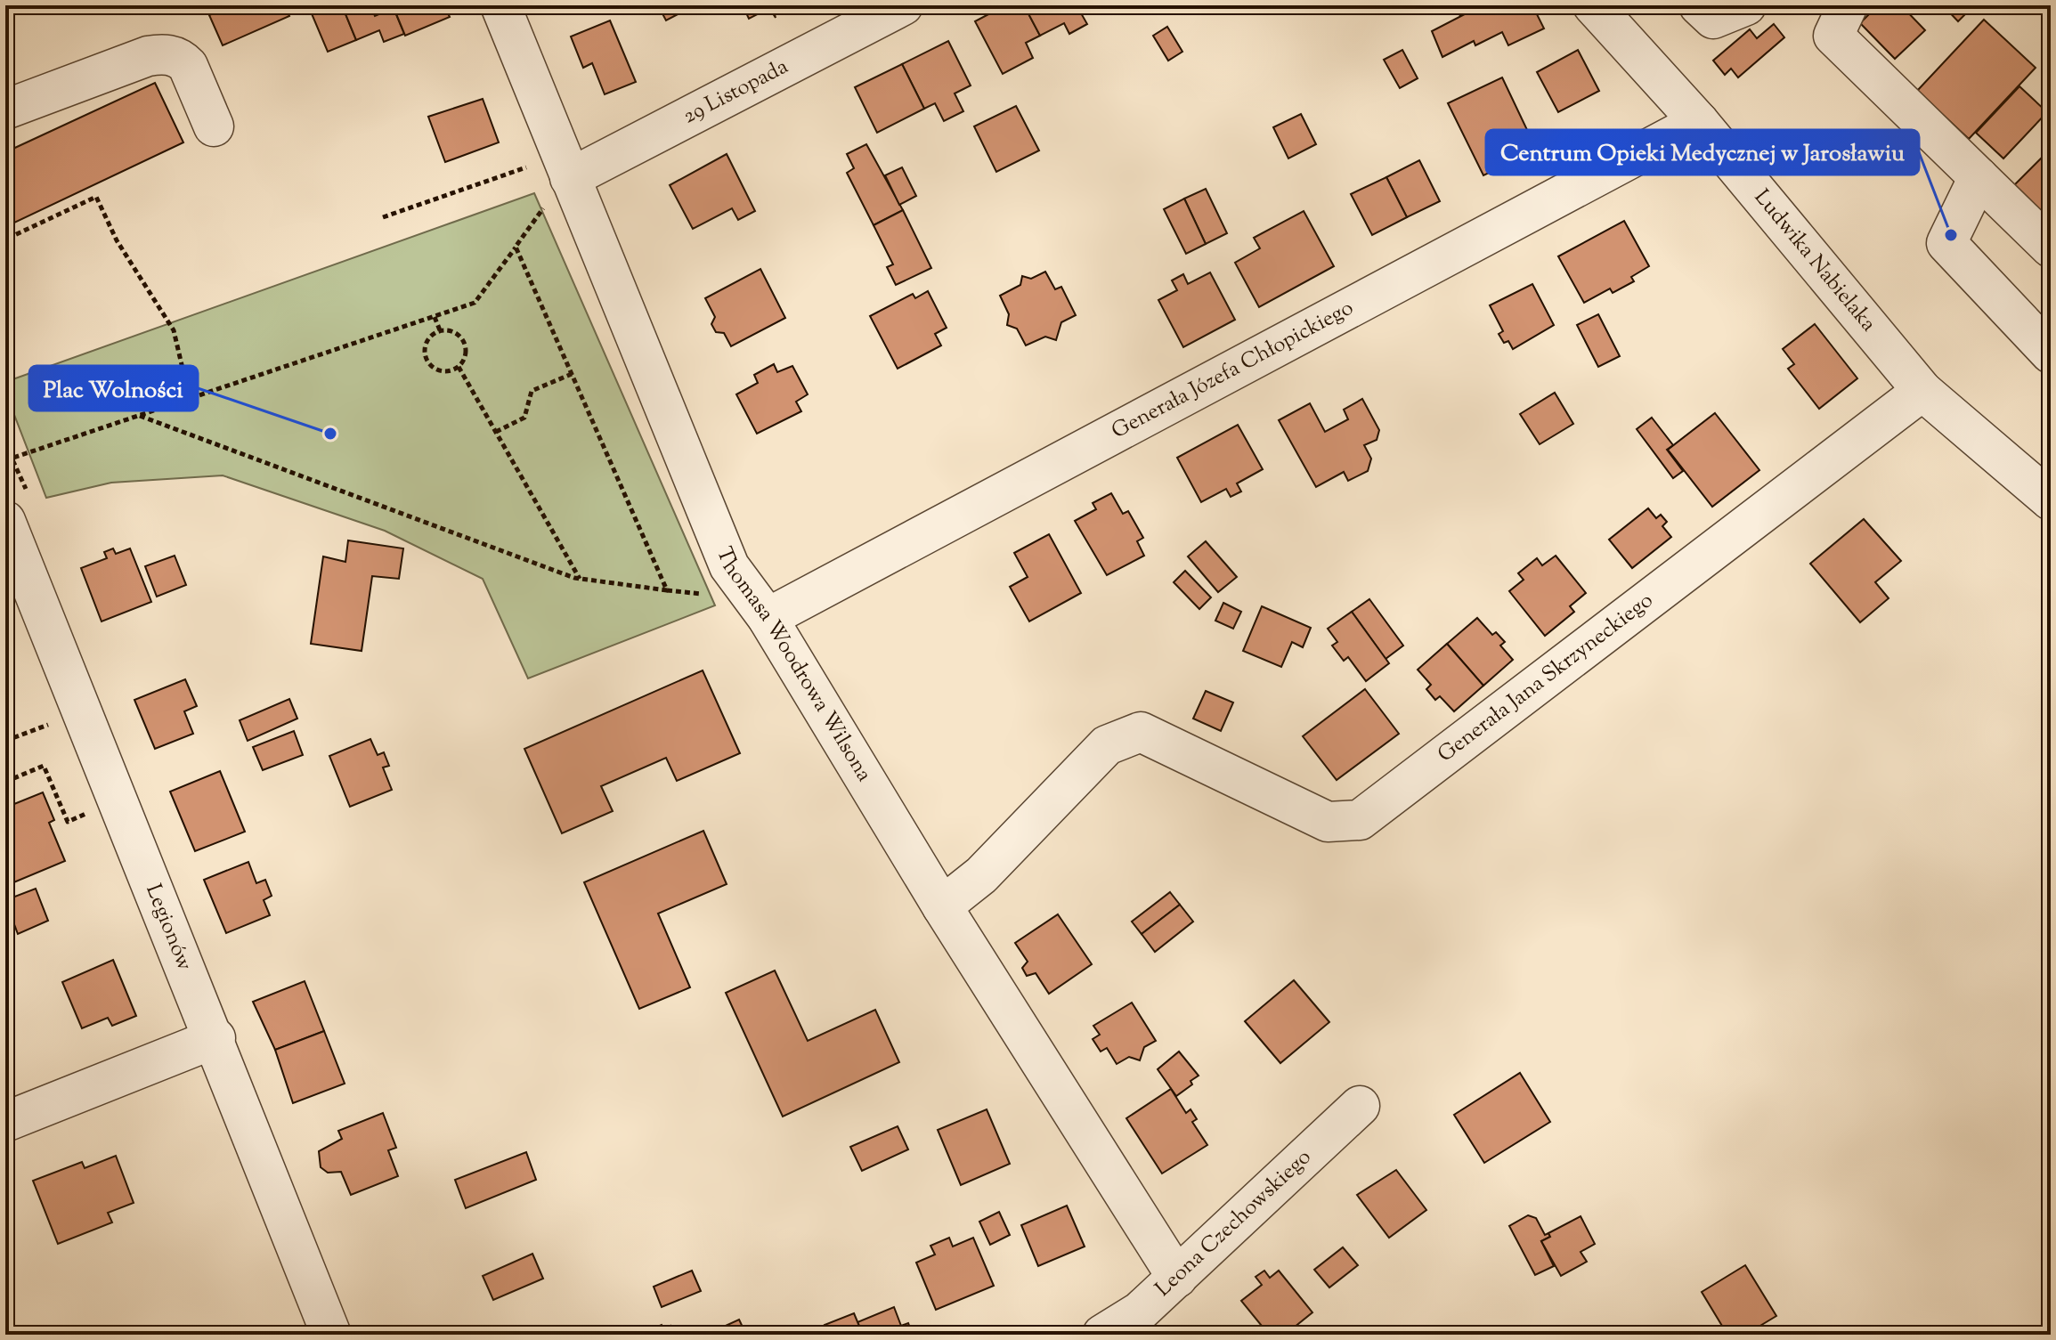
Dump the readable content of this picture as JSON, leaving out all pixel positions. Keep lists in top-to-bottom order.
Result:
{
  "streets": {
    "street": [
      "29 Listopada",
      "Ludwika Nabielaka",
      "Generała Józefa Chłopickiego",
      "Thomasa Woodrowa Wilsona",
      "Generała Jana Skrzyneckiego",
      "Legionów",
      "Leona Czechowskiego"
    ]
  },
  "crossings": [
    ["29 Listopada", "Thomasa Woodrowa Wilsona"],
    ["Ludwika Nabielaka", "Generała Józefa Chłopickiego"],
    ["Ludwika Nabielaka", "Generała Jana Skrzyneckiego"],
    ["Generała Józefa Chłopickiego", "Thomasa Woodrowa Wilsona"],
    ["Thomasa Woodrowa Wilsona", "Generała Jana Skrzyneckiego"],
    ["Thomasa Woodrowa Wilsona", "Leona Czechowskiego"]
  ],
  "places": ["Centrum Opieki Medycznej w Jarosławiu", "Plac Wolności"]
}
